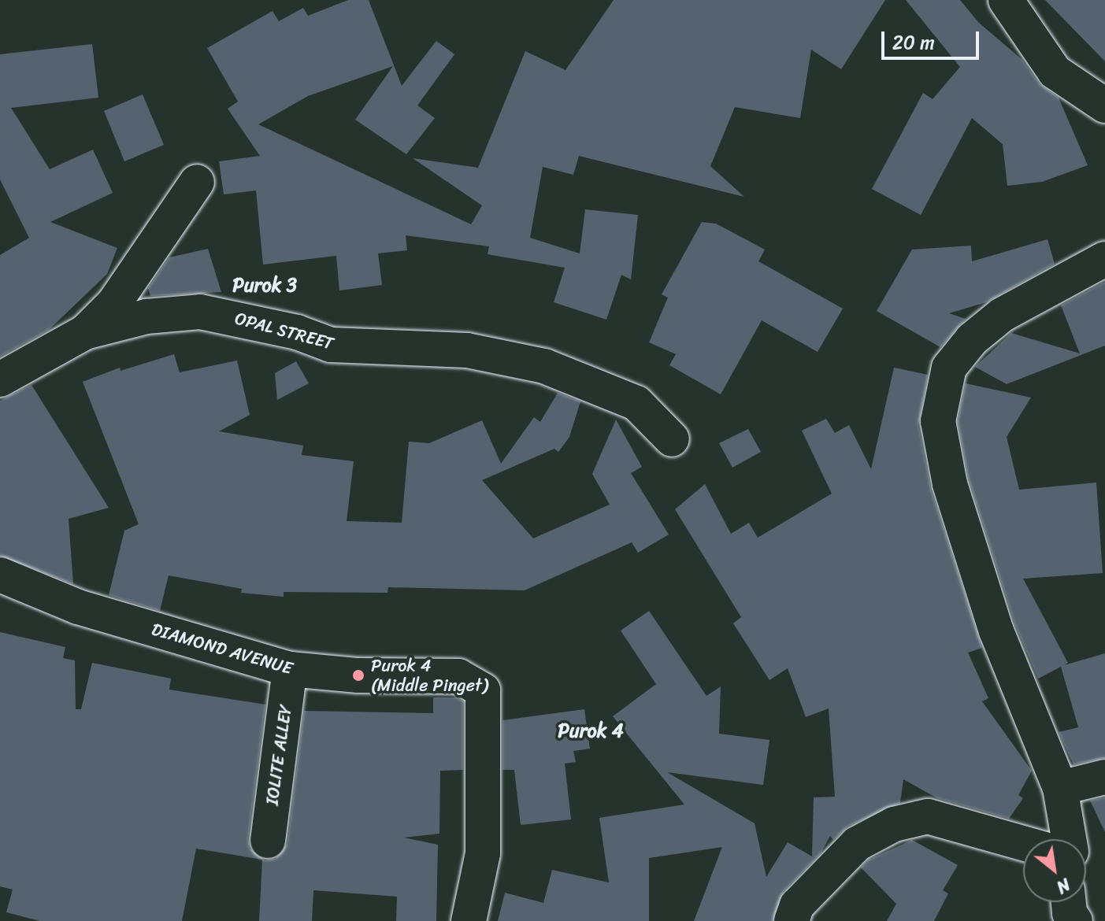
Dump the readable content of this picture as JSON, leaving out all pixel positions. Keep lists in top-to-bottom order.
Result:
{
  "streets": {
    "street": ["OPAL STREET", "DIAMOND AVENUE", "IOLITE ALLEY"]
  },
  "crossings": [
    ["DIAMOND AVENUE", "IOLITE ALLEY"]
  ],
  "districts": ["Purok 3", "Purok 4"],
  "places": ["Purok 4 (Middle Pinget)"],
  "scale_bar": "20 m",
  "north": "bottom right"
}
